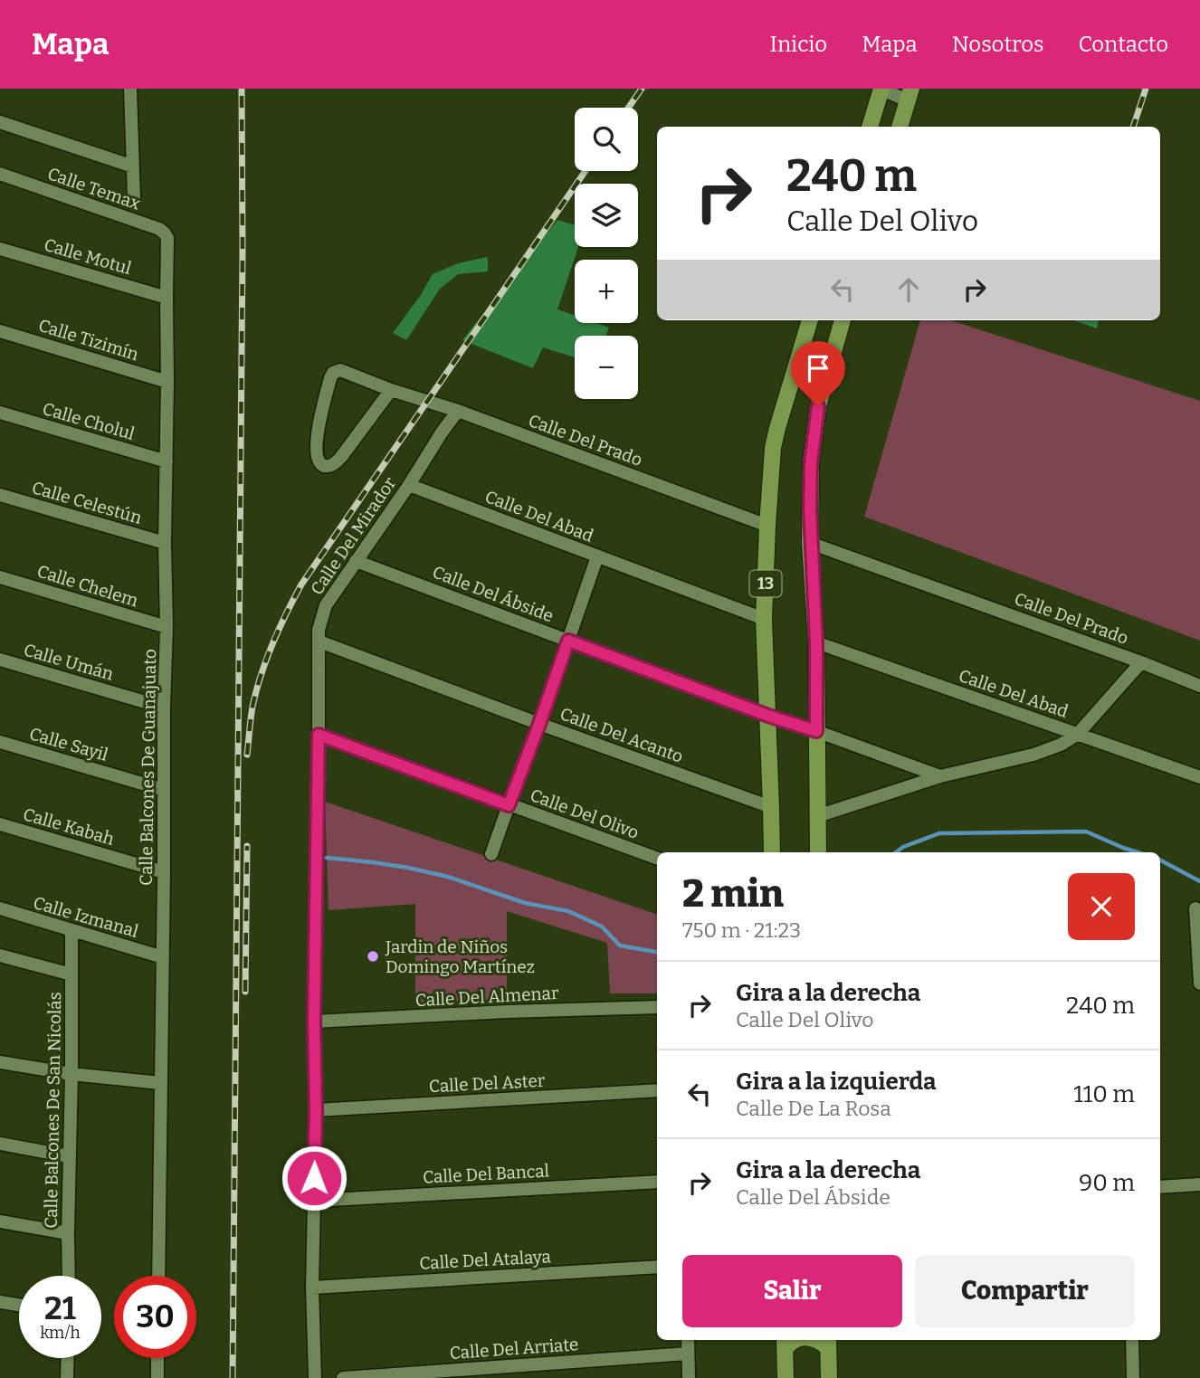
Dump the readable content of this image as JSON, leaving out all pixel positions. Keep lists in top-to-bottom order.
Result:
{
  "streets": {
    "main road": ["13"],
    "street": [
      "Calle Temax",
      "Calle Motul",
      "Calle Tizimín",
      "Calle Cholul",
      "Calle Del Prado",
      "Calle Celestún",
      "Calle Del Abad",
      "Calle Del Mirador",
      "Calle Chelem",
      "Calle Del Ábside",
      "Calle Umán",
      "Calle Del Acanto",
      "Calle Sayil",
      "Calle Balcones De Guanajuato",
      "Calle Del Olivo",
      "Calle Kabah",
      "Calle Izmanal",
      "Calle Del Almenar",
      "Calle Del Aster",
      "Calle Balcones De San Nicolás",
      "Calle Del Bancal",
      "Calle Del Atalaya",
      "Calle Del Arriate"
    ]
  },
  "crossings": [
    ["Calle Temax", "Calle Balcones De Guanajuato"],
    ["Calle Motul", "Calle Balcones De Guanajuato"],
    ["Calle Tizimín", "Calle Balcones De Guanajuato"],
    ["Calle Cholul", "Calle Balcones De Guanajuato"],
    ["Calle Del Prado", "Calle Del Abad"],
    ["Calle Del Prado", "Calle Del Mirador"],
    ["Calle Del Prado", "13"],
    ["Calle Del Prado", "Calle Del Ábside"],
    ["Calle Celestún", "Calle Balcones De Guanajuato"],
    ["Calle Del Abad", "Calle Del Mirador"],
    ["Calle Del Abad", "13"],
    ["Calle Del Mirador", "Calle Del Ábside"],
    ["Calle Del Mirador", "Calle Del Acanto"],
    ["Calle Del Mirador", "Calle Del Olivo"],
    ["Calle Del Mirador", "Calle Del Almenar"],
    ["Calle Del Mirador", "Calle Del Aster"],
    ["Calle Del Mirador", "Calle Del Bancal"],
    ["Calle Del Mirador", "Calle Del Atalaya"],
    ["13", "Calle Del Ábside"],
    ["13", "Calle Del Acanto"],
    ["Calle Chelem", "Calle Balcones De Guanajuato"],
    ["Calle Umán", "Calle Balcones De Guanajuato"],
    ["Calle Sayil", "Calle Balcones De Guanajuato"],
    ["Calle Balcones De Guanajuato", "Calle Kabah"],
    ["Calle Balcones De Guanajuato", "Calle Izmanal"],
    ["Calle Izmanal", "Calle Balcones De San Nicolás"]
  ],
  "places": ["Jardin de Niños Domingo Martínez"],
  "page": {
    "header": "Mapa",
    "nav": [
      "Inicio",
      "Mapa",
      "Nosotros",
      "Contacto"
    ],
    "map_buttons": ["+", "−"],
    "turn": ["240 m", "Calle Del Olivo"],
    "heading": ["2 min", "750 m · 21:23"],
    "list": [
      {
        "name": "Gira a la derecha",
        "note": "Calle Del Olivo",
        "value": "240 m"
      },
      {
        "name": "Gira a la izquierda",
        "note": "Calle De La Rosa",
        "value": "110 m"
      },
      {
        "name": "Gira a la derecha",
        "note": "Calle Del Ábside",
        "value": "90 m"
      }
    ],
    "buttons": ["Salir", "Compartir"],
    "speed": "21 km/h",
    "limit": "30"
  }
}
